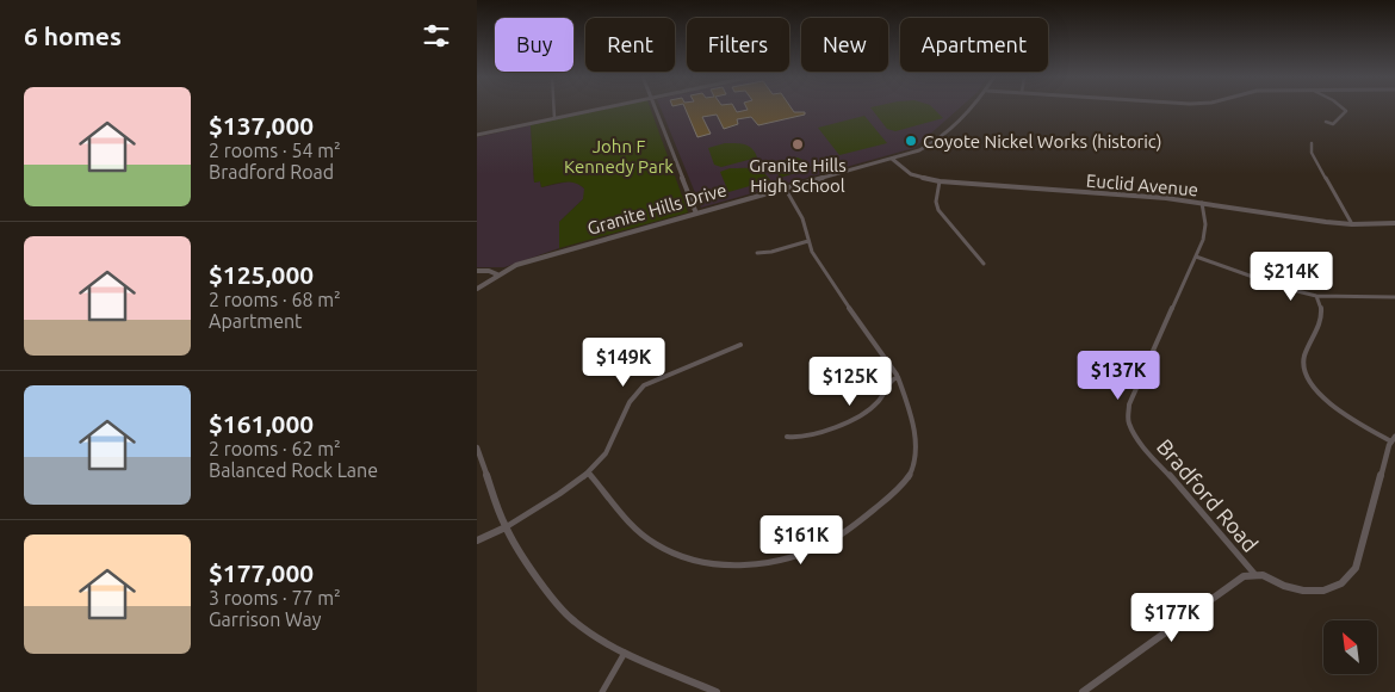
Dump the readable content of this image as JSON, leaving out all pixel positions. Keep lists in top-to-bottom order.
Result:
{
  "streets": {
    "street": ["Euclid Avenue", "Granite Hills Drive", "Bradford Road"]
  },
  "crossings": [
    ["Euclid Avenue", "Granite Hills Drive"],
    ["Euclid Avenue", "Bradford Road"]
  ],
  "parks": ["John F Kennedy Park"],
  "places": ["Coyote Nickel Works (historic)", "Granite Hills High School"],
  "north": "top left",
  "page": {
    "heading": "6 homes",
    "chip": [
      "Buy",
      "Rent",
      "Filters",
      "New",
      "Apartment"
    ],
    "list": [
      {
        "name": "$137,000",
        "note": "2 rooms · 54 m² · Bradford Road"
      },
      {
        "name": "$125,000",
        "note": "2 rooms · 68 m² · Apartment"
      },
      {
        "name": "$161,000",
        "note": "2 rooms · 62 m² · Balanced Rock Lane"
      },
      {
        "name": "$177,000",
        "note": "3 rooms · 77 m² · Garrison Way"
      }
    ],
    "price": [
      "$214K",
      "$149K",
      "$137K",
      "$125K",
      "$161K",
      "$177K"
    ]
  }
}
